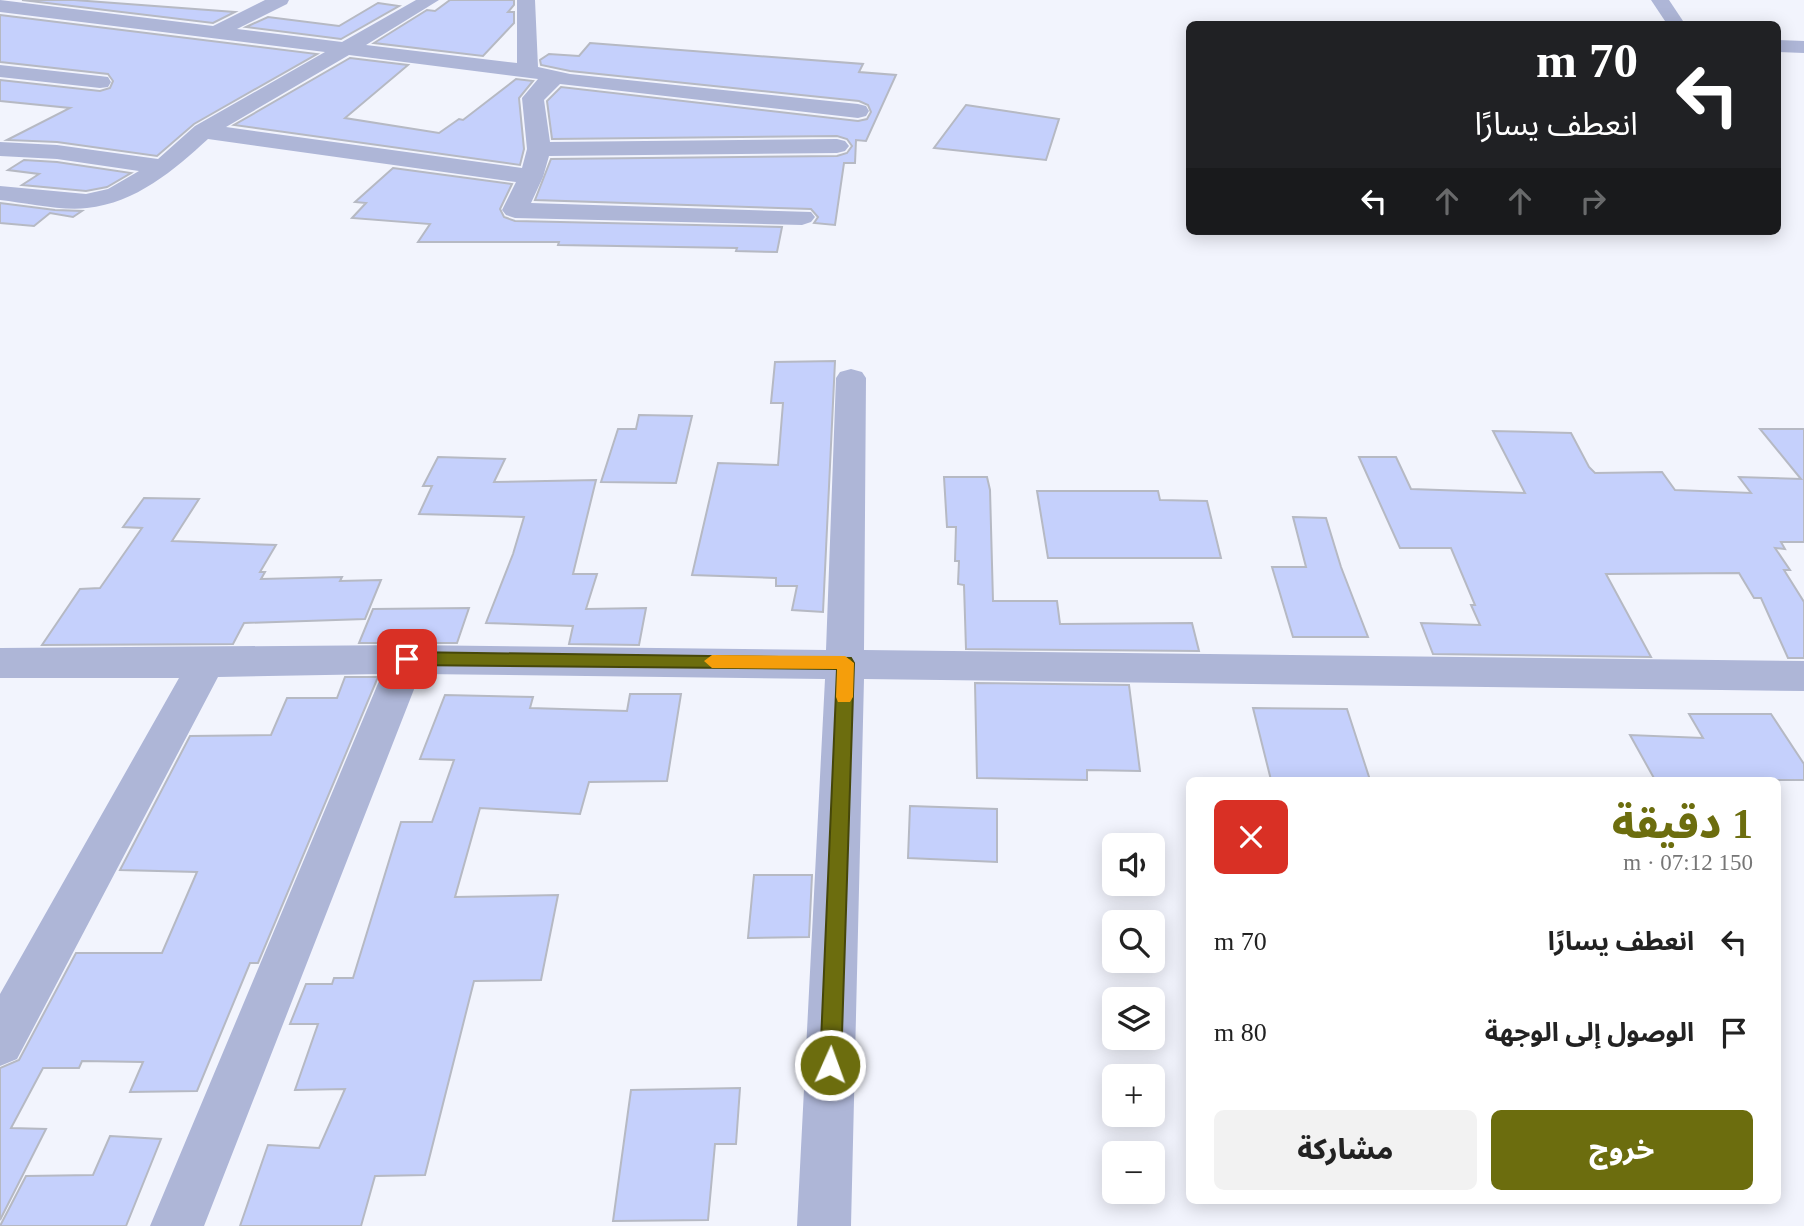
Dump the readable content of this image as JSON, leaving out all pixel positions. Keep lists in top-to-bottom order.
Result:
{
  "page": {
    "turn": ["70 m", "انعطف يسارًا"],
    "heading": ["1 دقيقة", "150 m · 07:12"],
    "map_buttons": ["+", "−"],
    "list": [
      {
        "name": "انعطف يسارًا",
        "value": "70 m"
      },
      {
        "name": "الوصول إلى الوجهة",
        "value": "80 m"
      }
    ],
    "buttons": ["خروج", "مشاركة"]
  }
}
